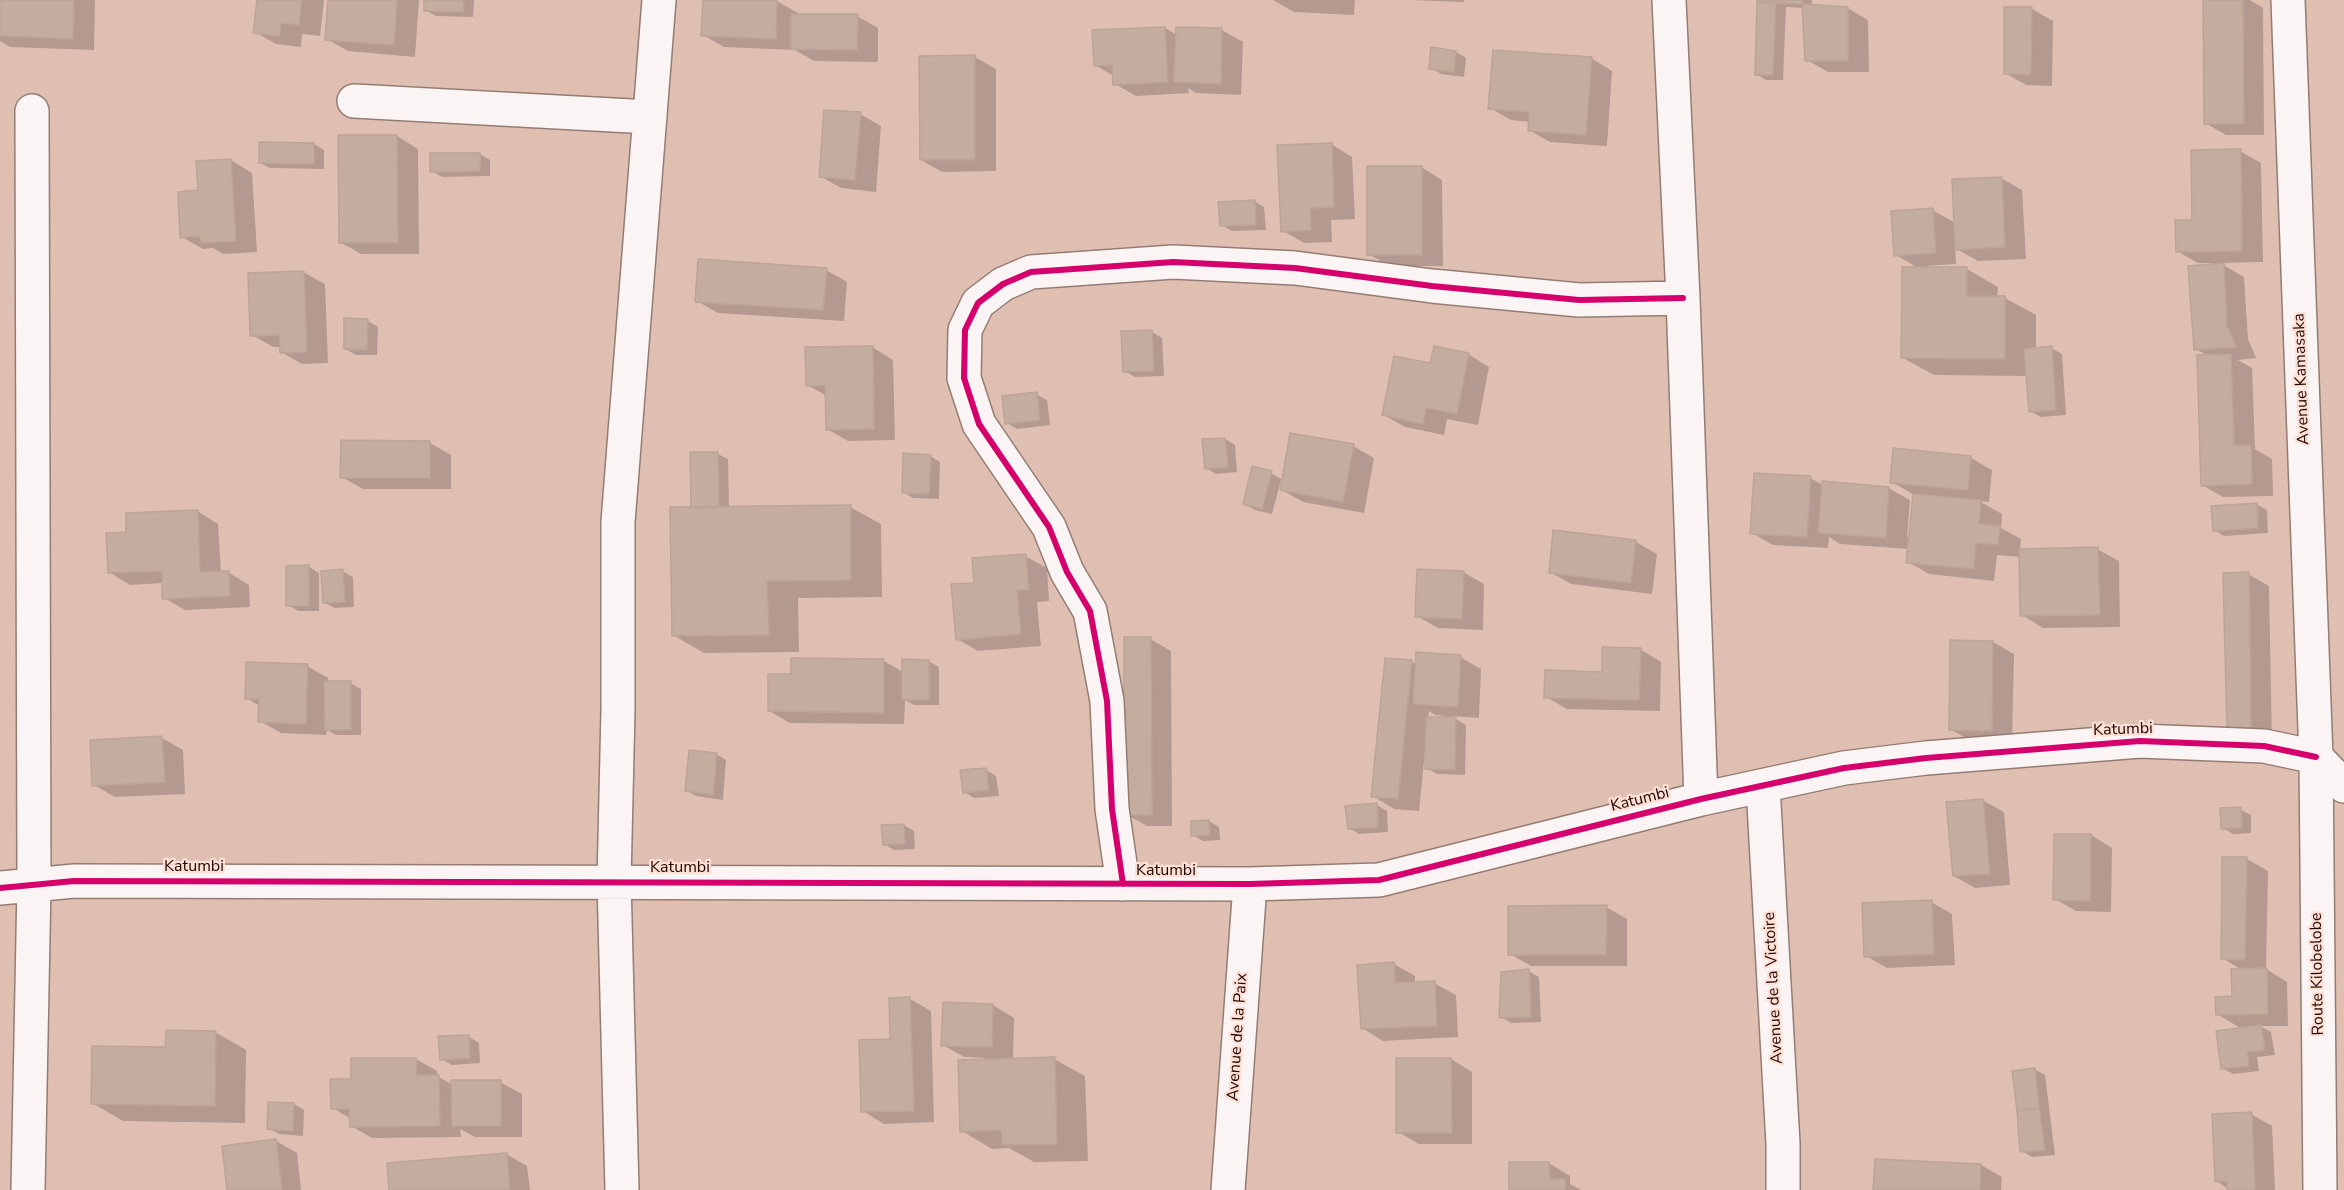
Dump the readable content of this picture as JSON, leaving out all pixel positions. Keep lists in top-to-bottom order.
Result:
{
  "streets": {
    "street": [
      "Avenue Kamasaka",
      "Katumbi",
      "Route Kilobelobe",
      "Avenue de la Victoire",
      "Avenue de la Paix"
    ]
  },
  "crossings": [
    ["Avenue Kamasaka", "Katumbi"],
    ["Avenue Kamasaka", "Route Kilobelobe"],
    ["Katumbi", "Route Kilobelobe"],
    ["Katumbi", "Avenue de la Victoire"],
    ["Katumbi", "Avenue de la Paix"]
  ]
}
